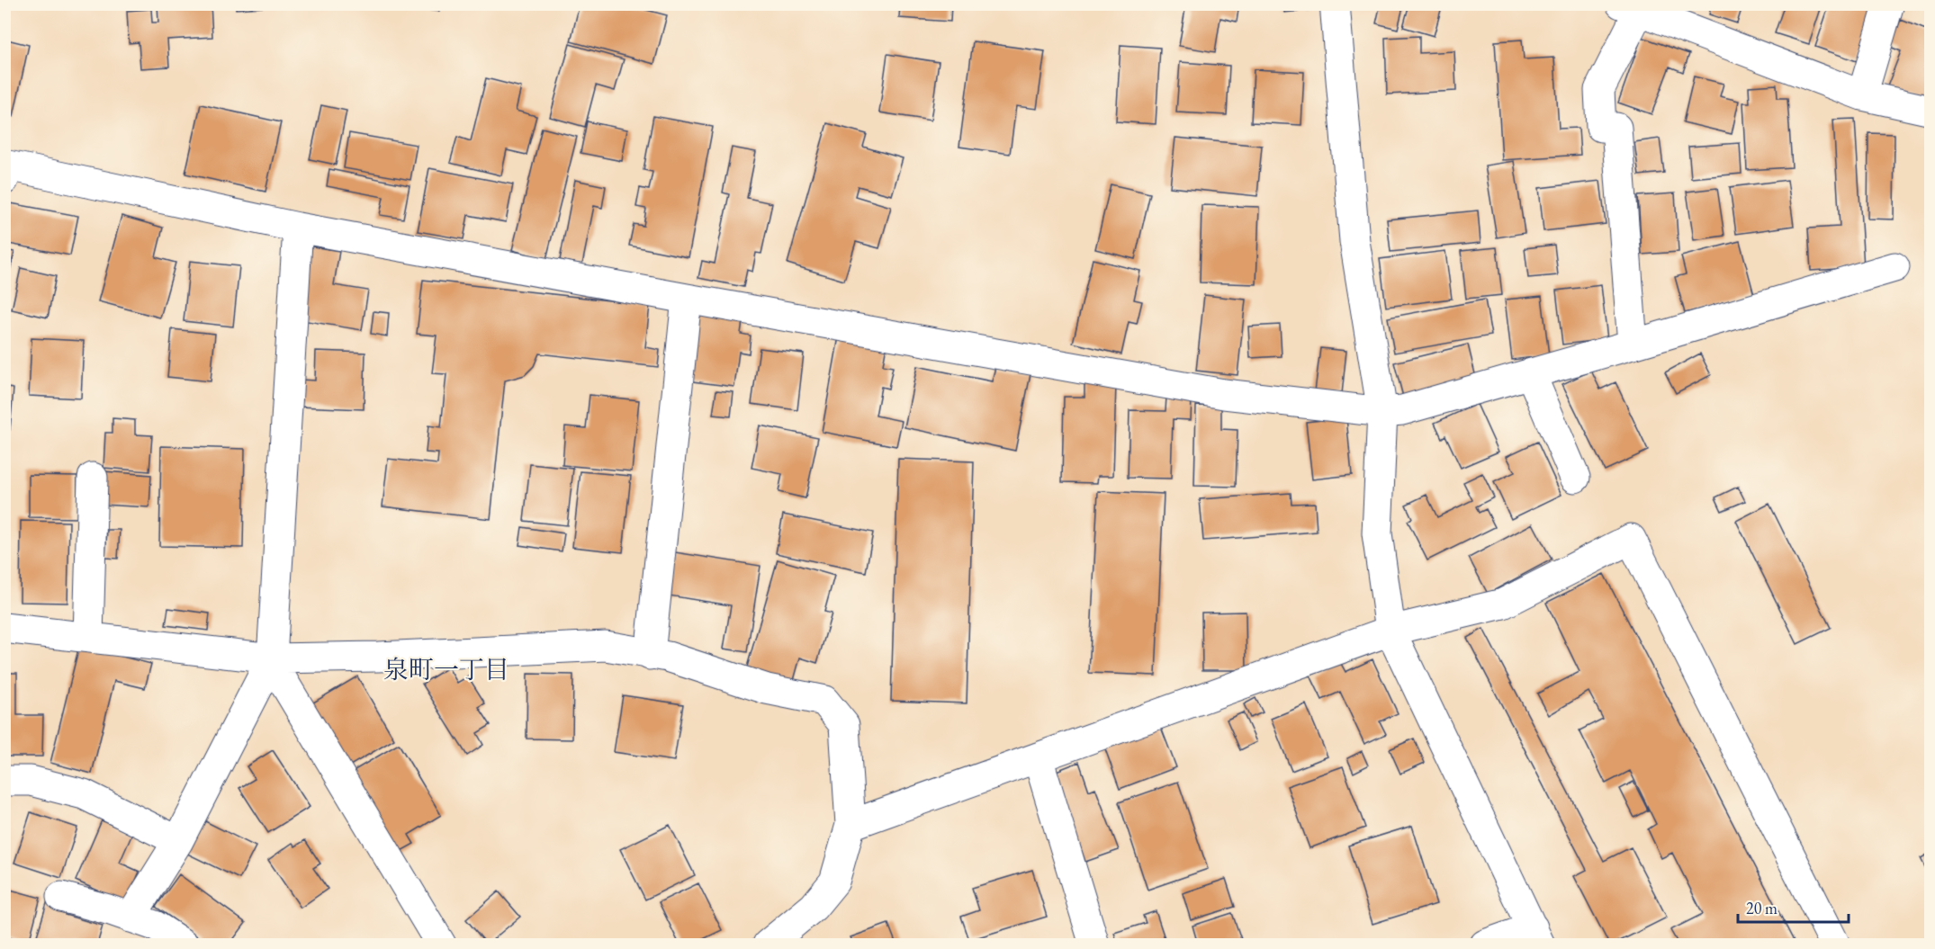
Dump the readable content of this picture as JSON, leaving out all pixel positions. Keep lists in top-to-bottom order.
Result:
{
  "districts": ["泉町一丁目"],
  "scale_bar": "20 m"
}
